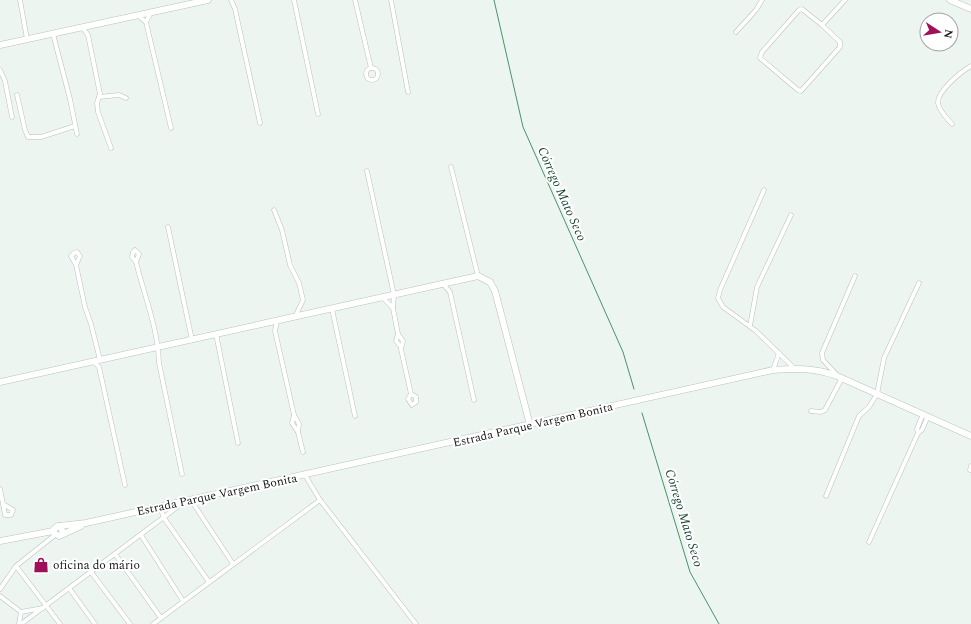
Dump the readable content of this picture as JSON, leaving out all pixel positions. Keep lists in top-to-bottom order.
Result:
{
  "streets": {
    "street": ["Estrada Parque Vargem Bonita"]
  },
  "water": ["Córrego Mato Seco"],
  "places": {
    "shop": ["oficina do mário"]
  },
  "north": "right"
}
